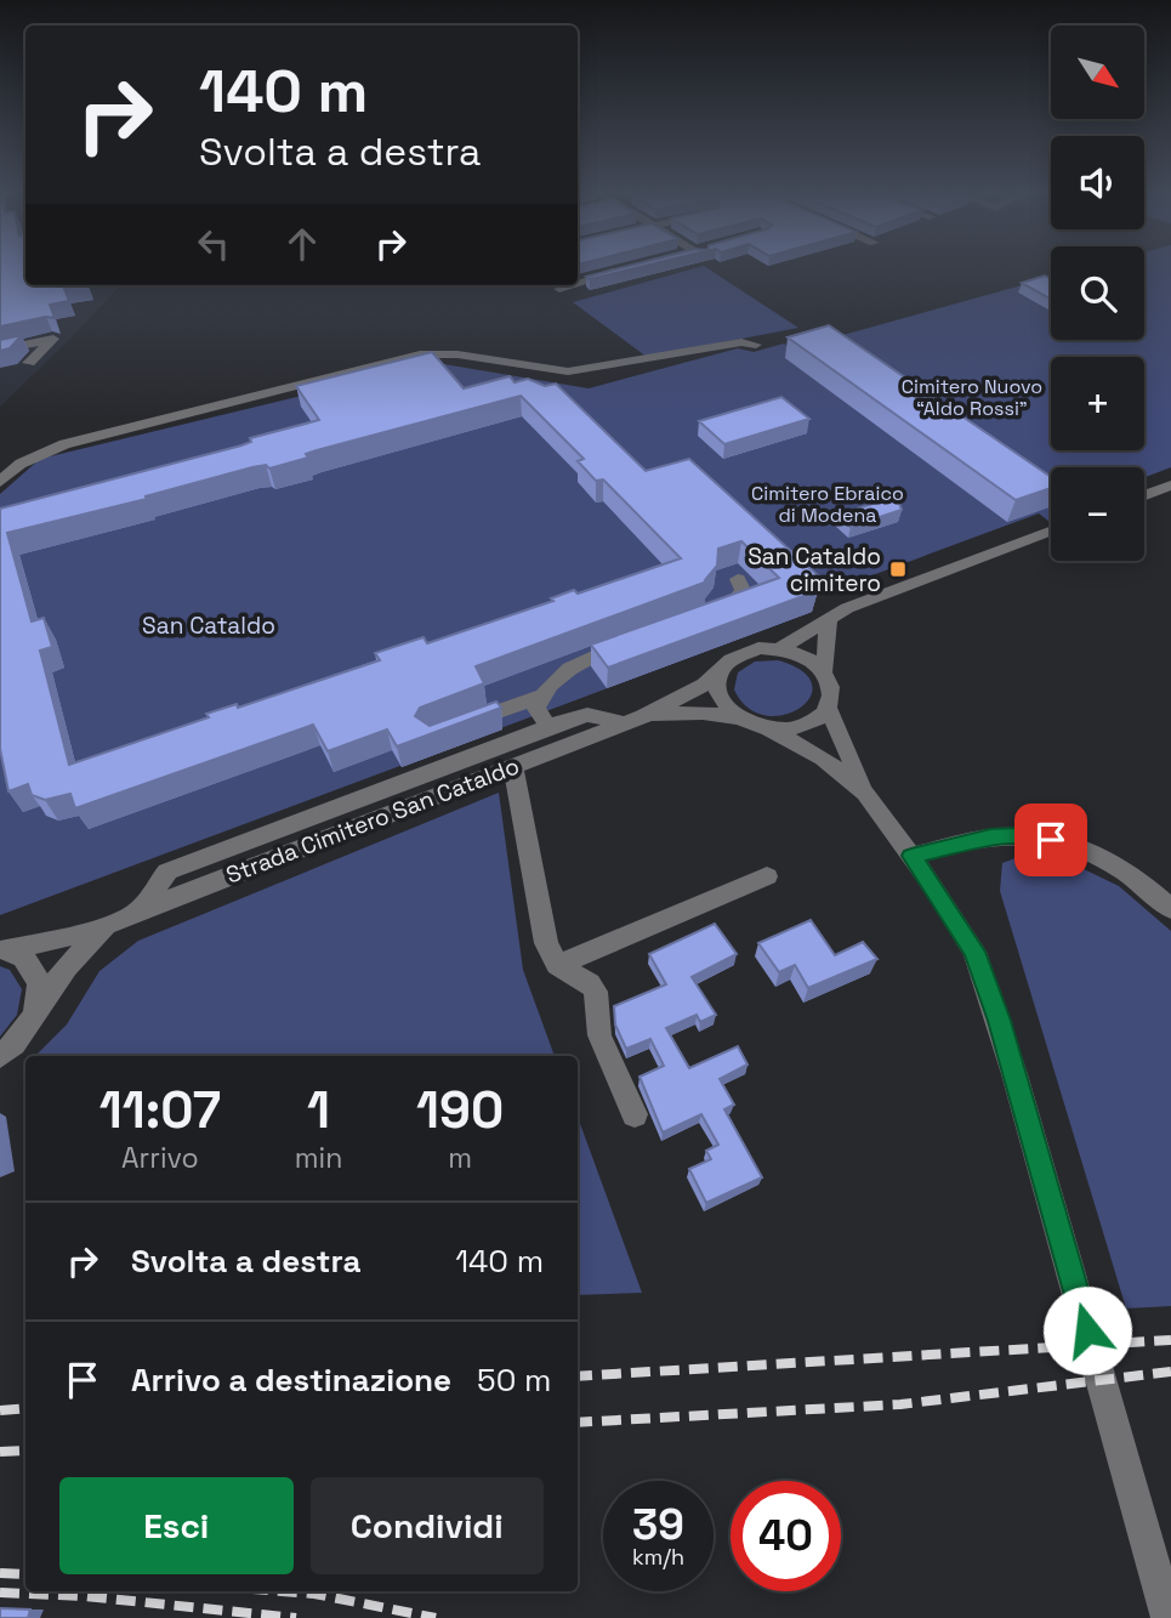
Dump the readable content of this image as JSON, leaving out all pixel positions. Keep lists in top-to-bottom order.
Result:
{
  "streets": {
    "street": ["Strada Cimitero San Cataldo"]
  },
  "parks": ["Cimitero Nuovo “Aldo Rossi”", "Cimitero Ebraico di Modena", "San Cataldo"],
  "places": {
    "transit": ["San Cataldo cimitero"]
  },
  "north": "bottom right",
  "page": {
    "map_buttons": ["+", "−"],
    "turn": ["140 m", "Svolta a destra"],
    "eta": [
      "11:07",
      "Arrivo",
      "1",
      "min",
      "190",
      "m"
    ],
    "list": [
      {
        "name": "Svolta a destra",
        "value": "140 m"
      },
      {
        "name": "Arrivo a destinazione",
        "value": "50 m"
      }
    ],
    "buttons": ["Esci", "Condividi"],
    "speed": "39 km/h",
    "limit": "40"
  }
}
